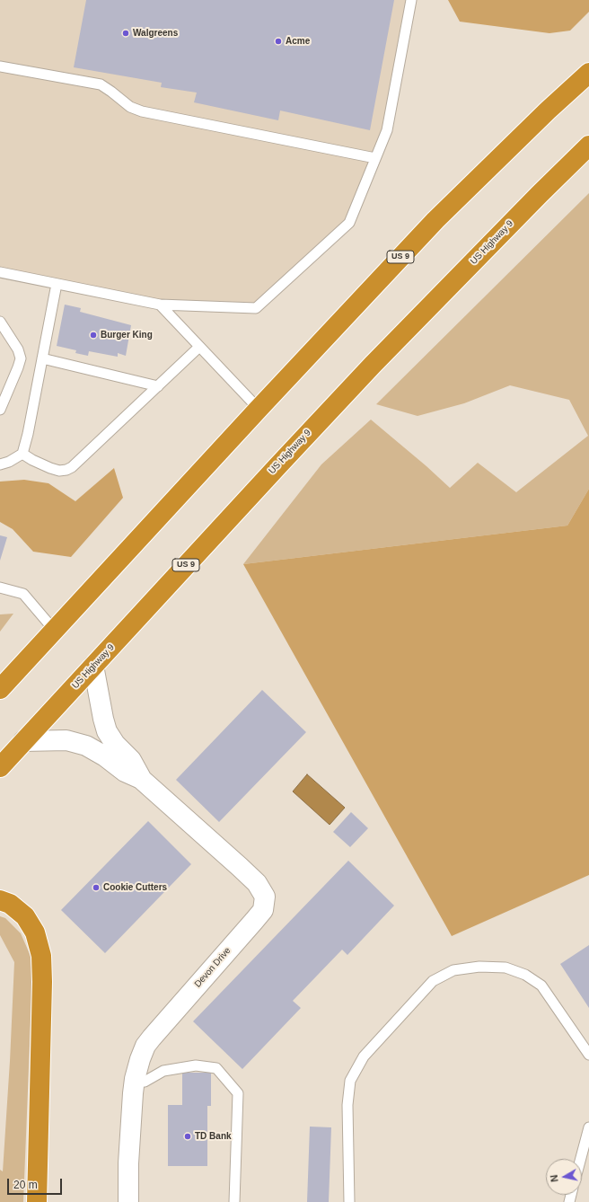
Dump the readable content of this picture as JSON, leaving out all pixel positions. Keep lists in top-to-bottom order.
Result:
{
  "streets": {
    "highway": ["US Highway 9", "US 9"],
    "street": ["Devon Drive"]
  },
  "places": [
    "Walgreens",
    "Acme",
    "Burger King",
    "Cookie Cutters",
    "TD Bank"
  ],
  "scale_bar": "20 m",
  "north": "left"
}
